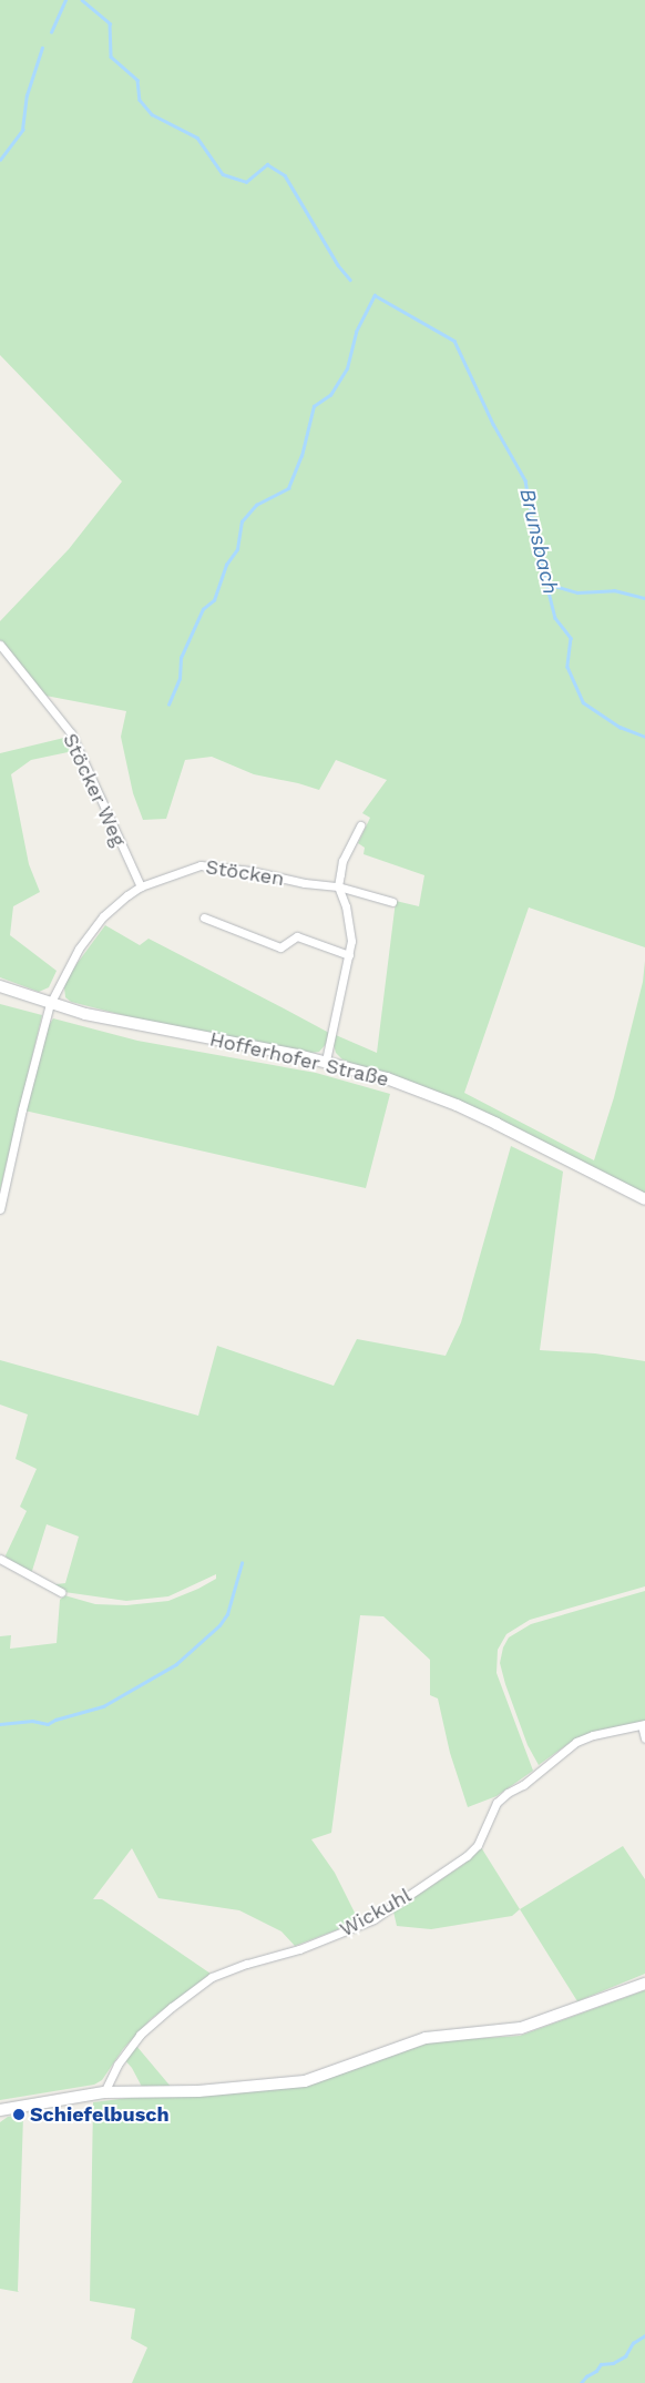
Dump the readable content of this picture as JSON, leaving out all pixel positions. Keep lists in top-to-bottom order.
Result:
{
  "streets": {
    "street": [
      "Stöcker Weg",
      "Stöcken",
      "Hofferhofer Straße",
      "Wickuhl"
    ]
  },
  "crossings": [
    ["Stöcker Weg", "Stöcken"],
    ["Stöcken", "Hofferhofer Straße"]
  ],
  "water": ["Brunsbach"],
  "places": ["Schiefelbusch"]
}
